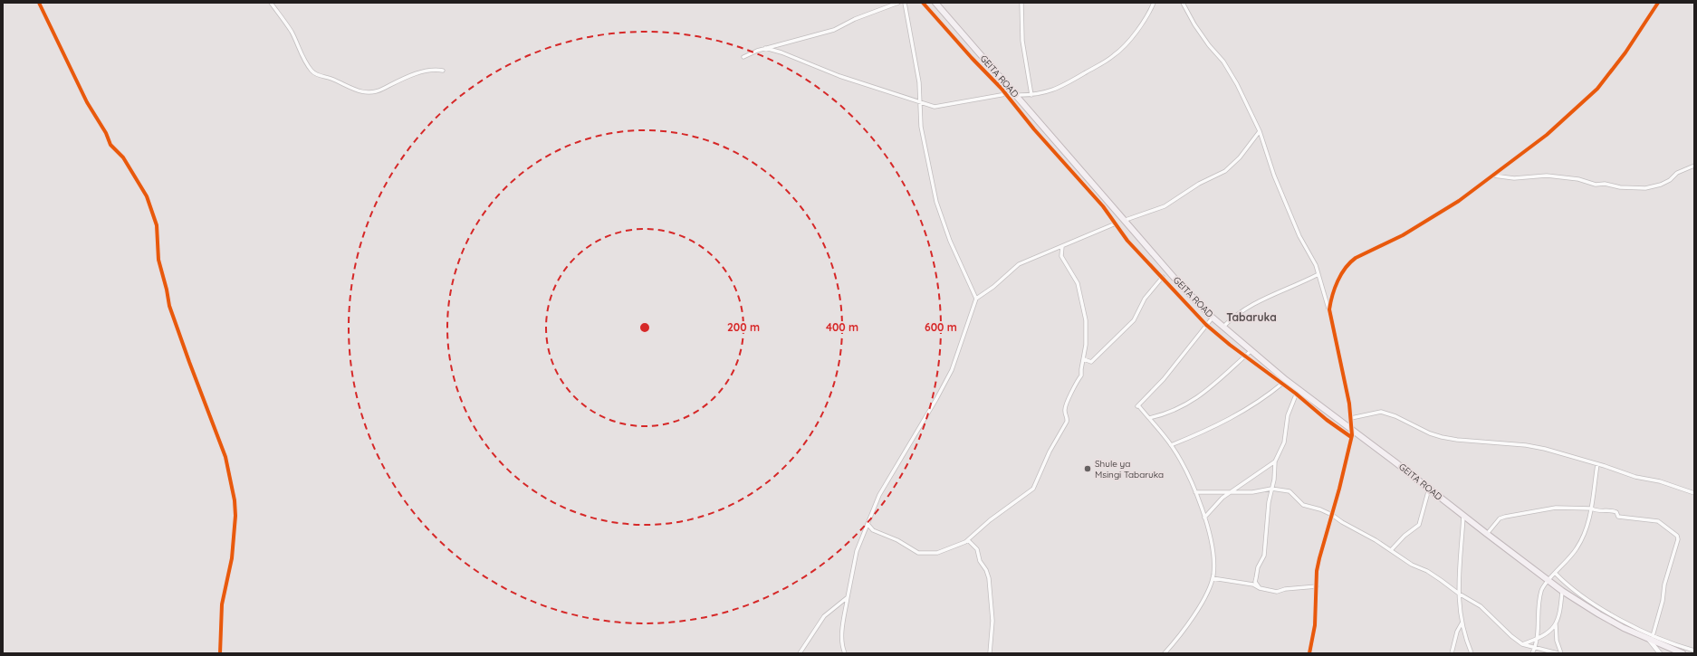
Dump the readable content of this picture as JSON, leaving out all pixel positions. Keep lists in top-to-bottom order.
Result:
{
  "streets": {
    "highway": ["GEITA ROAD"]
  },
  "districts": ["Tabaruka"],
  "places": ["Shule ya Msingi Tabaruka"],
  "rings": ["200 m", "400 m", "600 m"]
}
